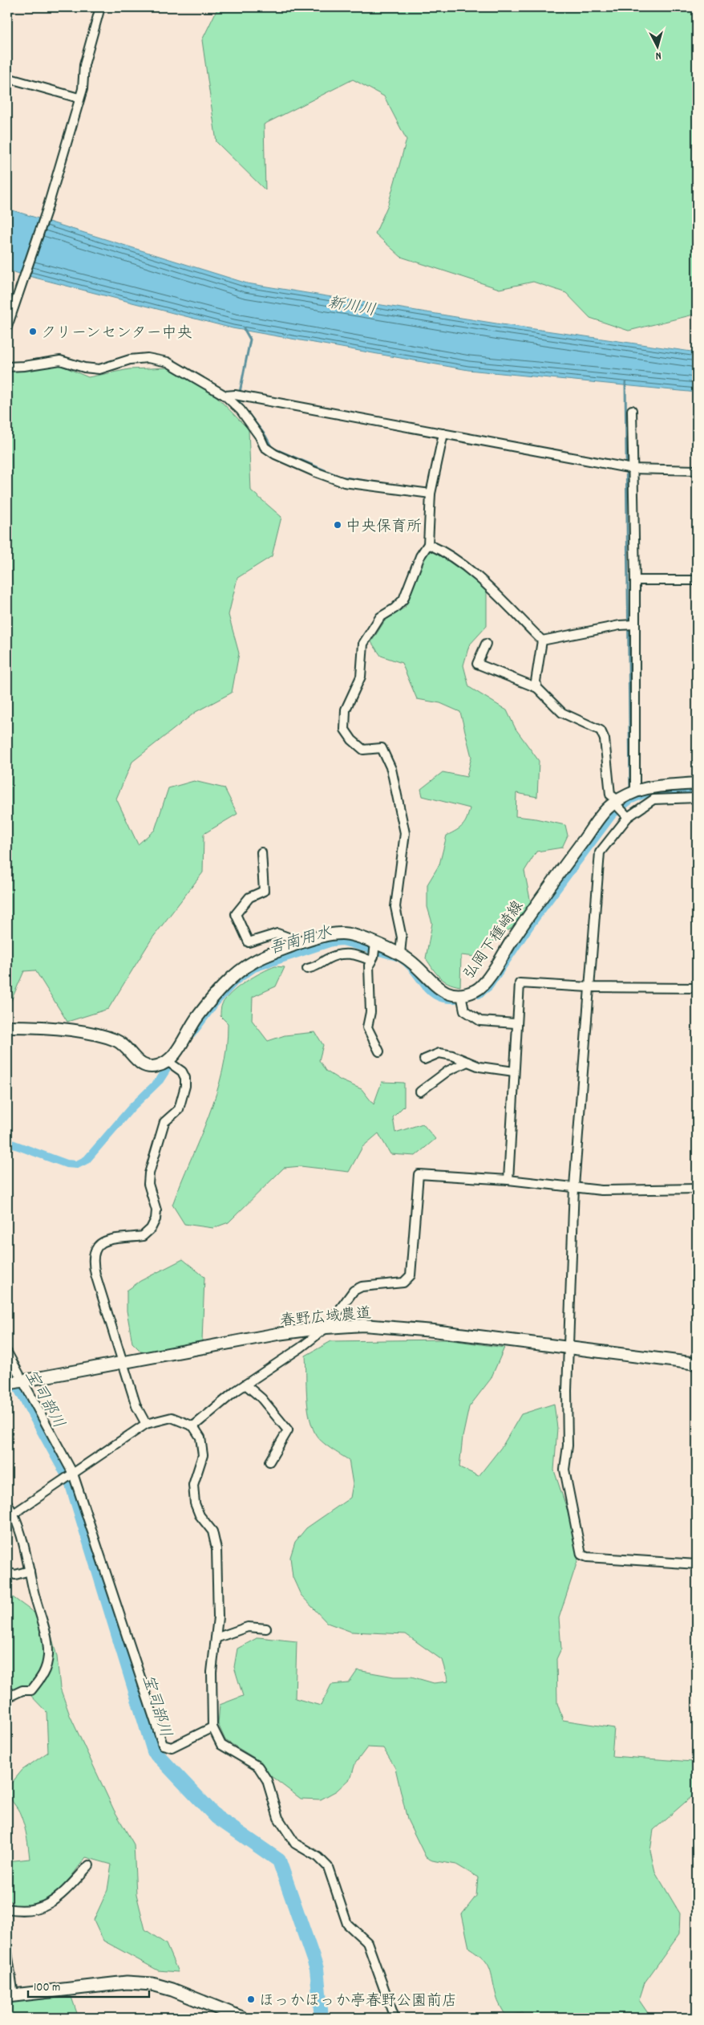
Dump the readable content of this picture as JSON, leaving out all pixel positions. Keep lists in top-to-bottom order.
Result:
{
  "streets": {
    "main road": ["弘岡下種崎線", "春野広域農道"]
  },
  "water": ["新川川", "吾南用水", "宝司部川"],
  "places": ["クリーンセンター中央", "中央保育所", "ほっかほっか亭春野公園前店"],
  "scale_bar": "100 m",
  "north": "bottom"
}
